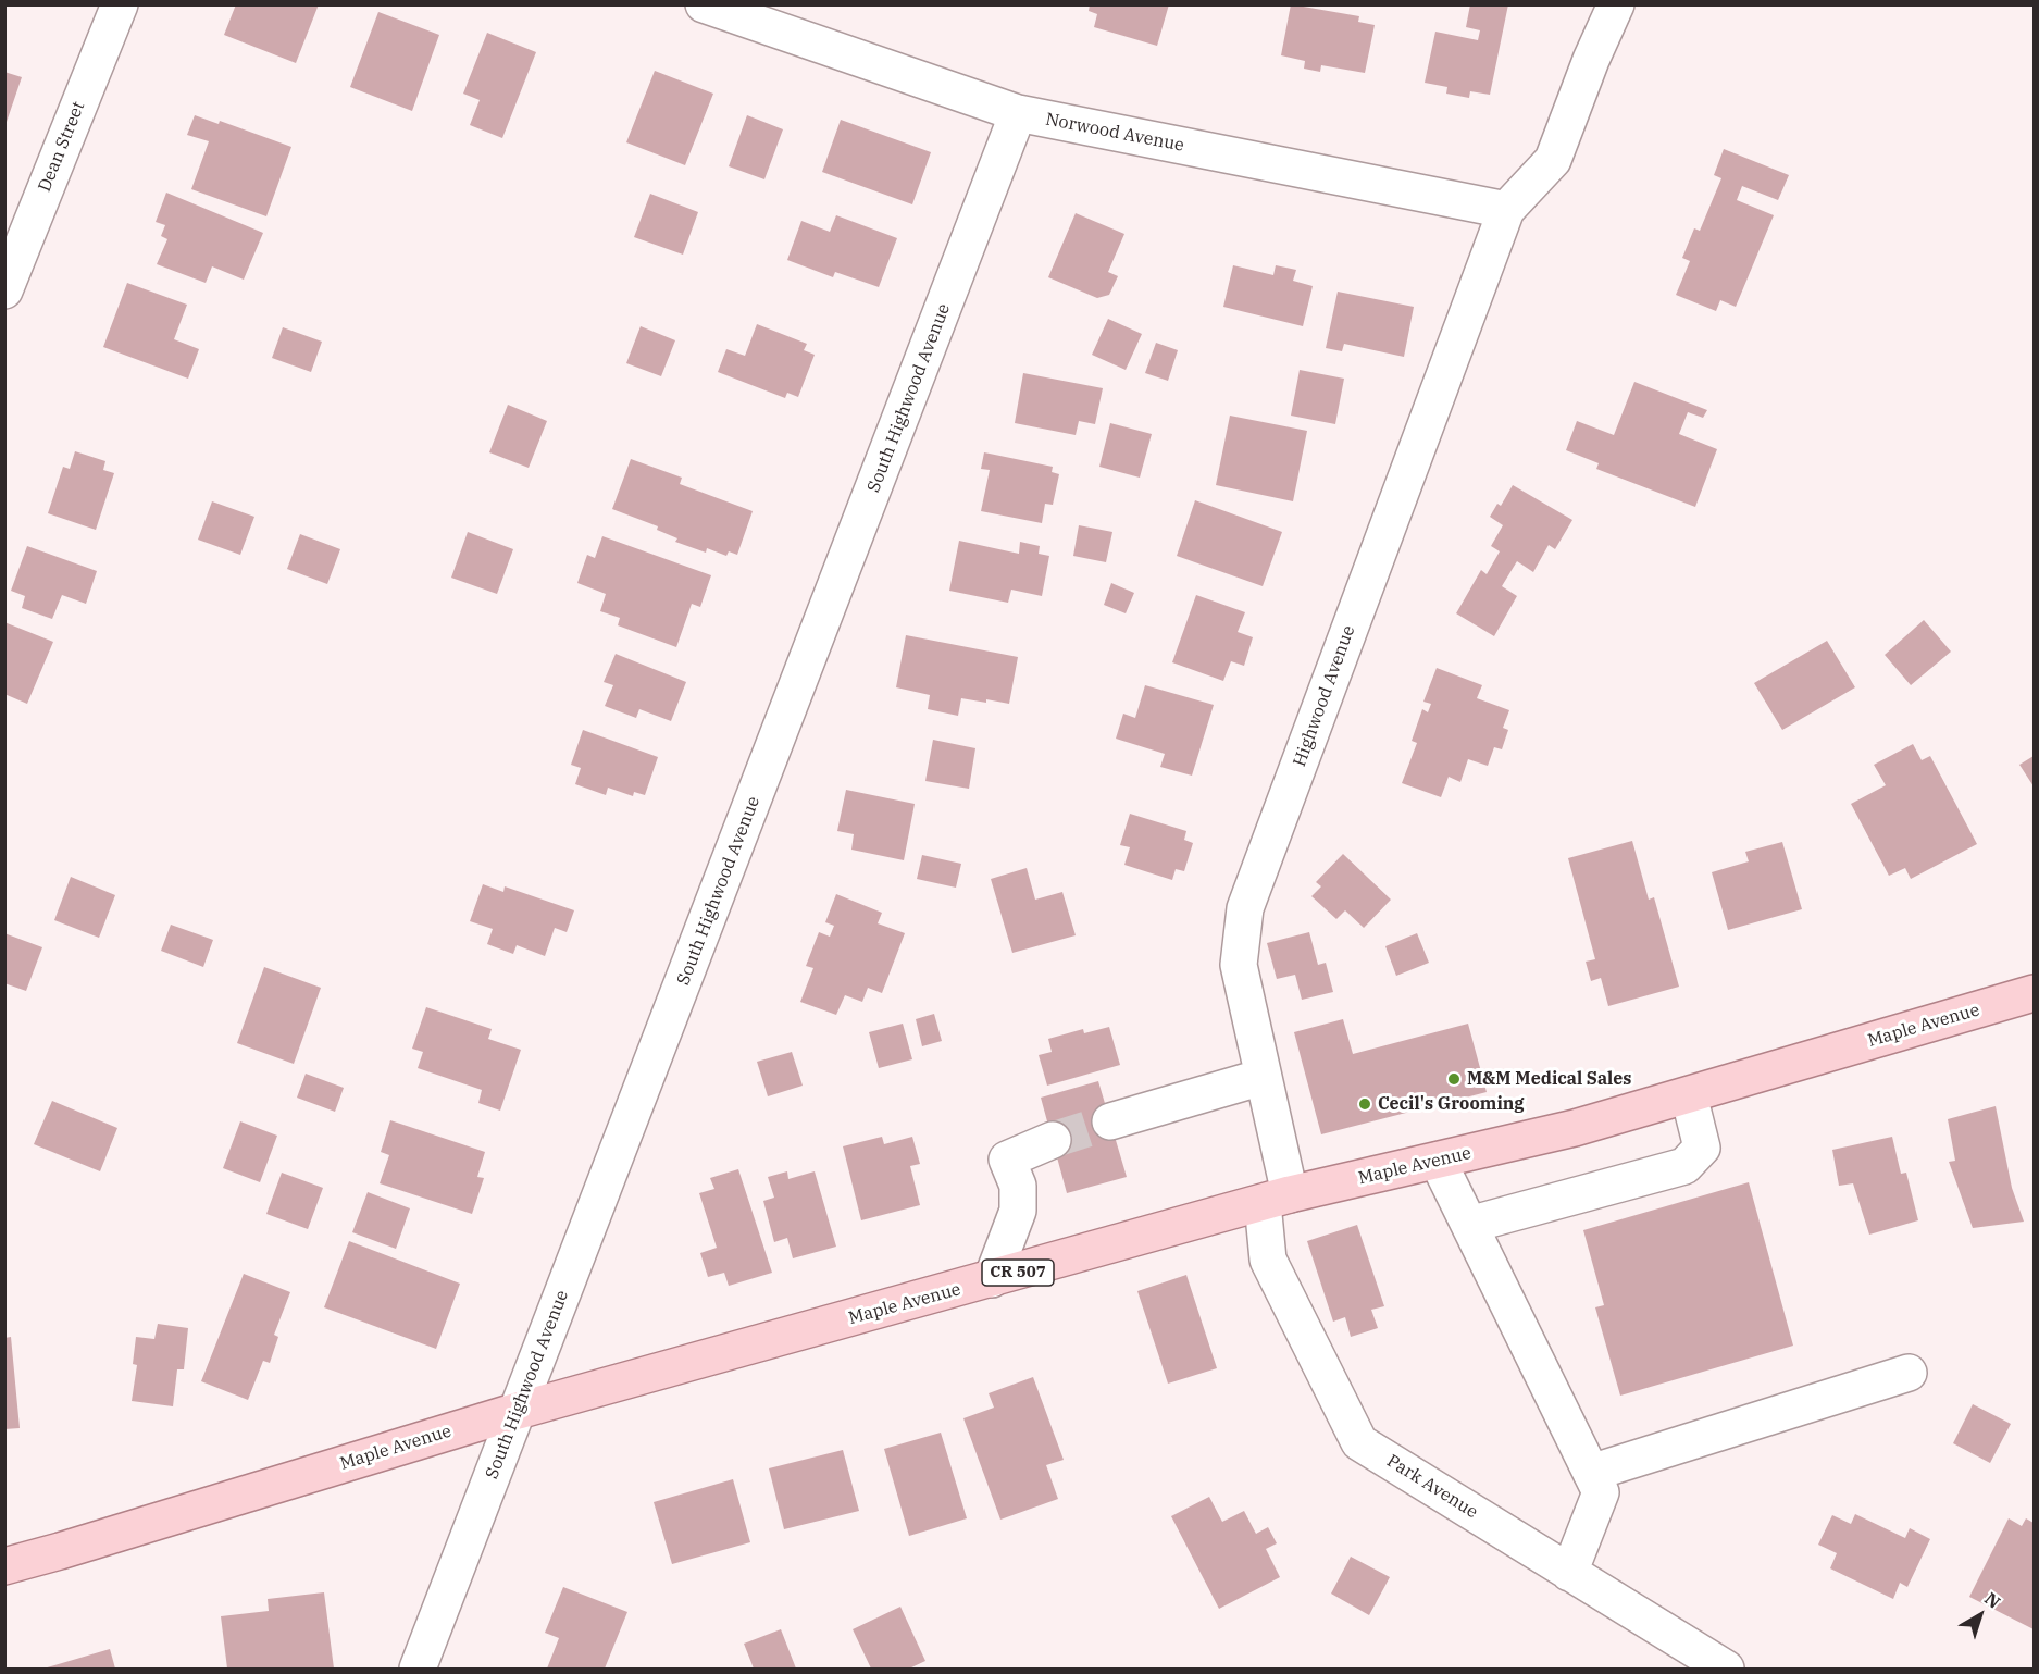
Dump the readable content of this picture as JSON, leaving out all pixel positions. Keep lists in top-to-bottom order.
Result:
{
  "streets": {
    "main road": ["Maple Avenue", "CR 507"],
    "street": [
      "Norwood Avenue",
      "Dean Street",
      "South Highwood Avenue",
      "Highwood Avenue",
      "Park Avenue"
    ]
  },
  "crossings": [
    ["Norwood Avenue", "South Highwood Avenue"],
    ["Norwood Avenue", "Highwood Avenue"],
    ["South Highwood Avenue", "Maple Avenue"],
    ["Highwood Avenue", "Maple Avenue"],
    ["Highwood Avenue", "Park Avenue"],
    ["Maple Avenue", "Park Avenue"]
  ],
  "places": ["M&M Medical Sales", "Cecil's Grooming"],
  "north": "top right"
}
